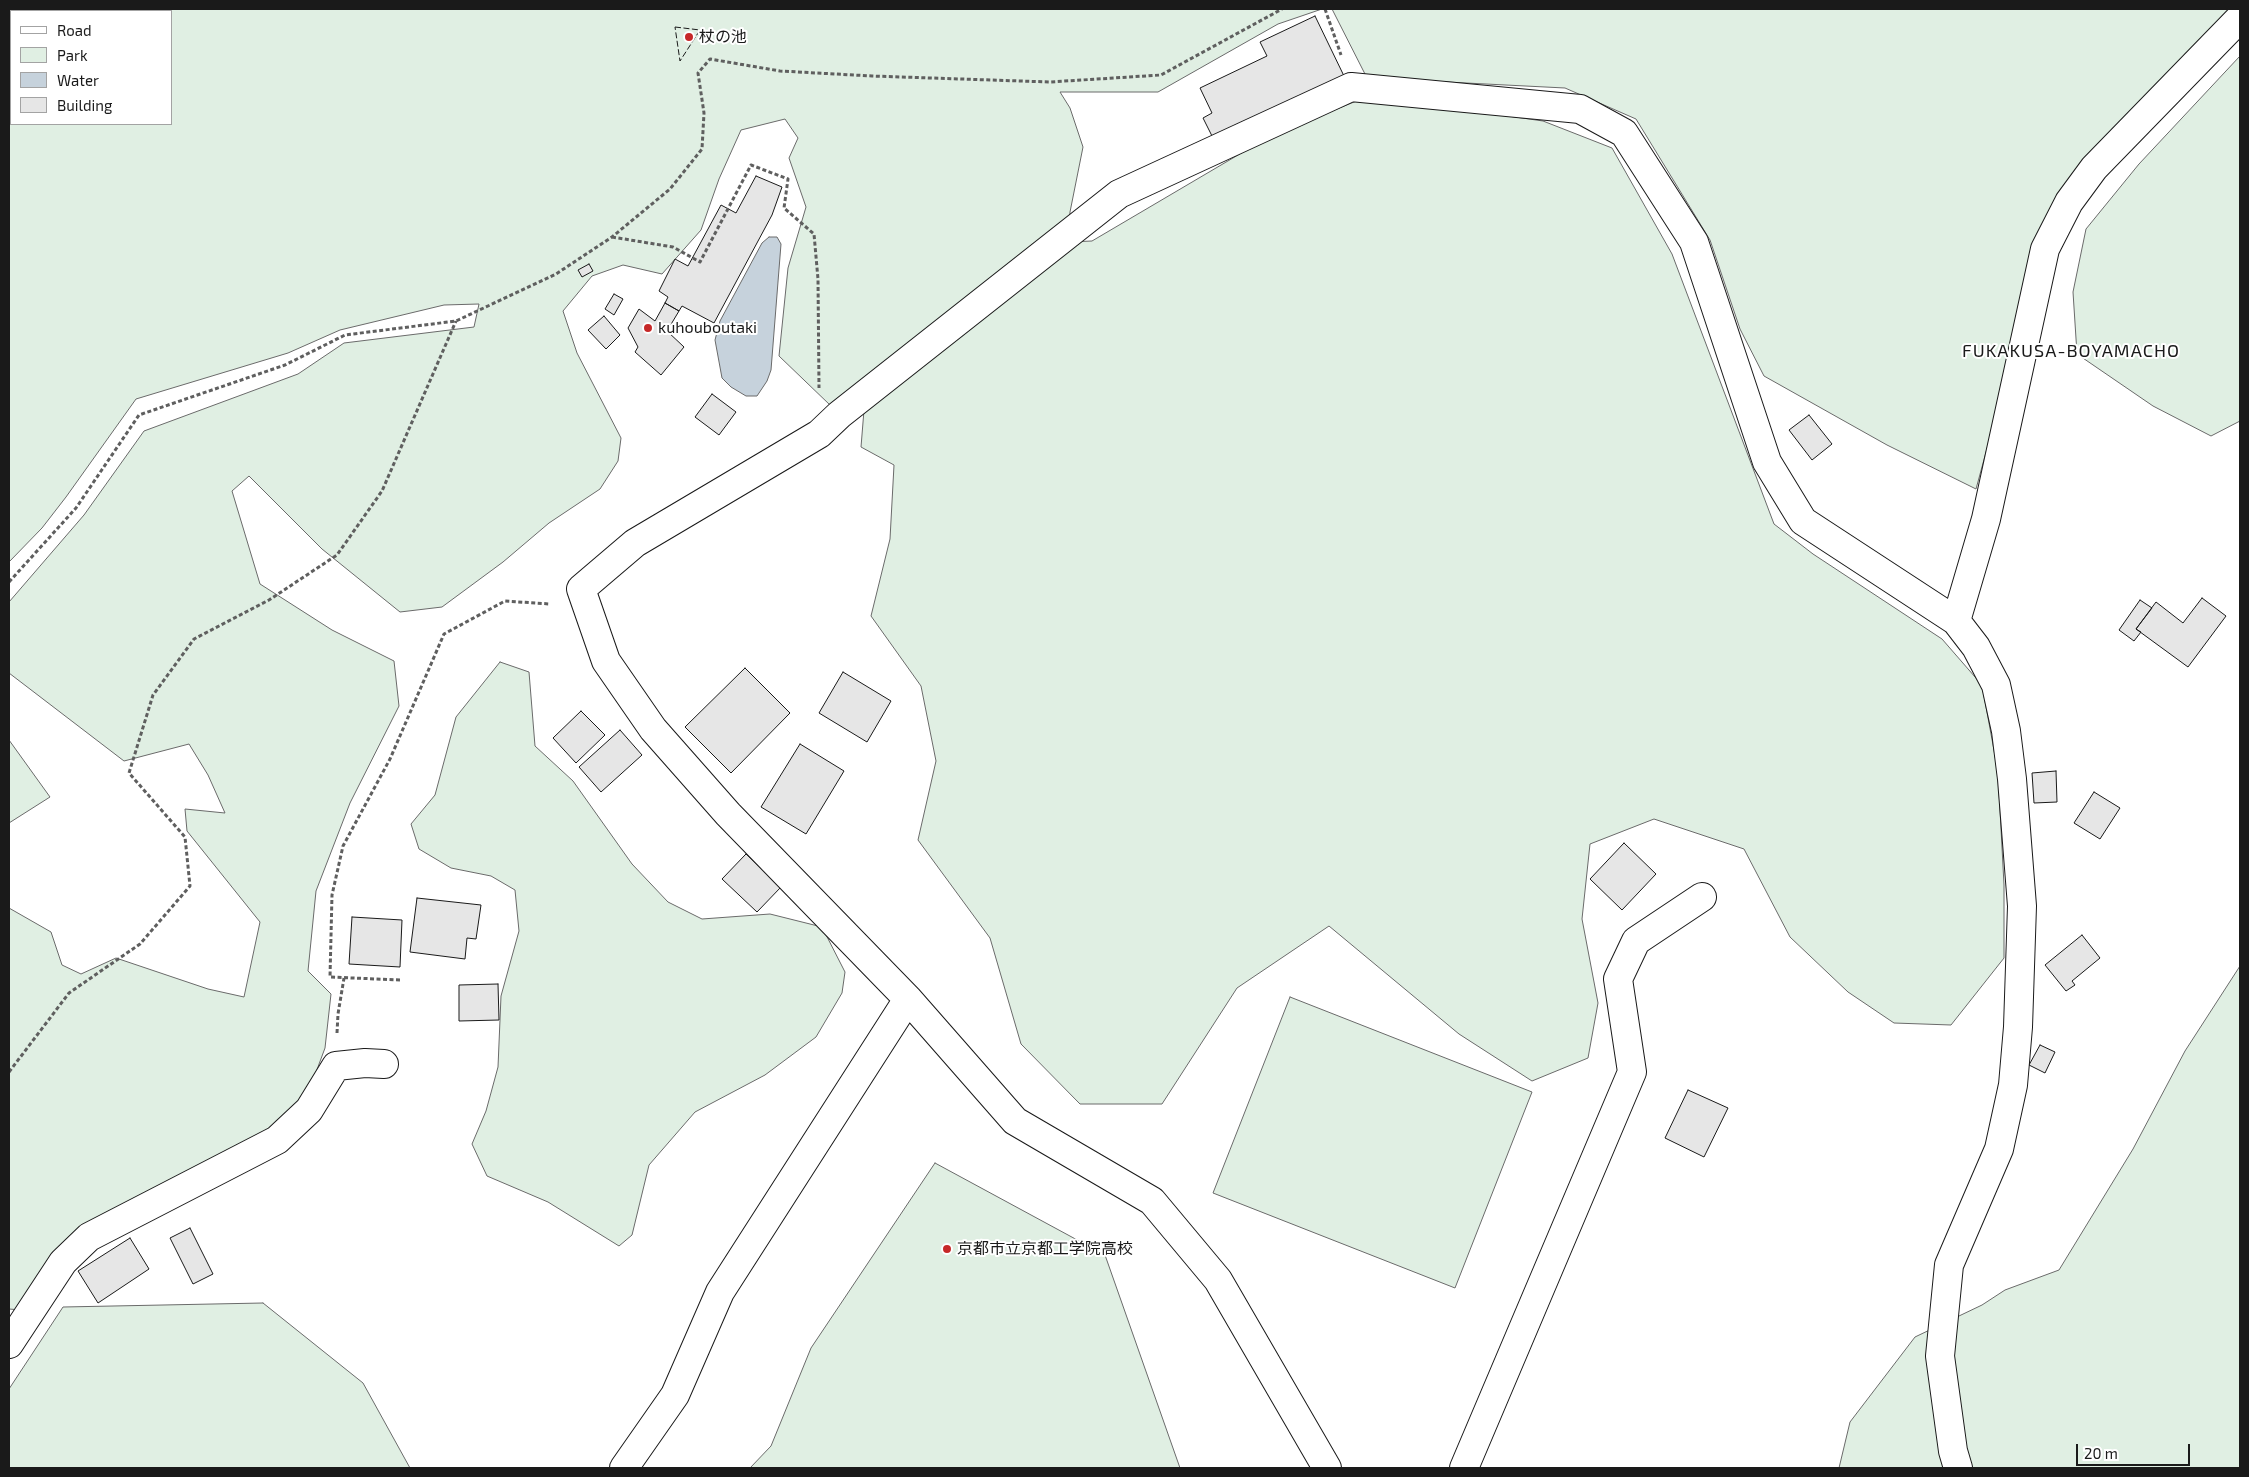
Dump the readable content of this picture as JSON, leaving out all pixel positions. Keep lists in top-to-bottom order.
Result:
{
  "districts": ["FUKAKUSA-BOYAMACHO"],
  "places": ["杖の池", "kuhouboutaki", "京都市立京都工学院高校"],
  "legend": [
    "Road",
    "Park",
    "Water",
    "Building"
  ],
  "scale_bar": "20 m"
}
